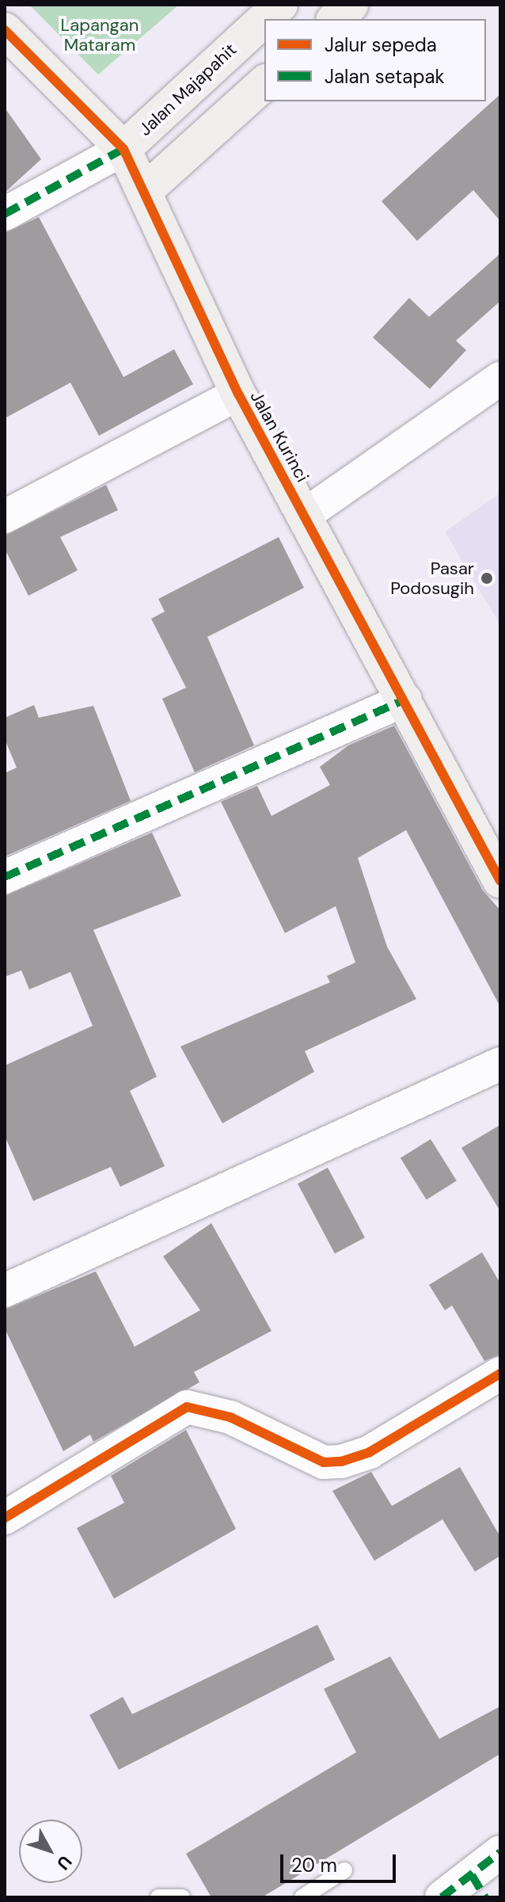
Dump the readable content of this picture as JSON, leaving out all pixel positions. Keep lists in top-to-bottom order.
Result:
{
  "streets": {
    "street": ["Jalan Majapahit", "Jalan Kurinci"]
  },
  "crossings": [
    ["Jalan Majapahit", "Jalan Kurinci"]
  ],
  "parks": ["Lapangan Mataram"],
  "places": ["Pasar Podosugih"],
  "legend": ["Jalur sepeda", "Jalan setapak"],
  "scale_bar": "20 m",
  "north": "bottom right"
}
